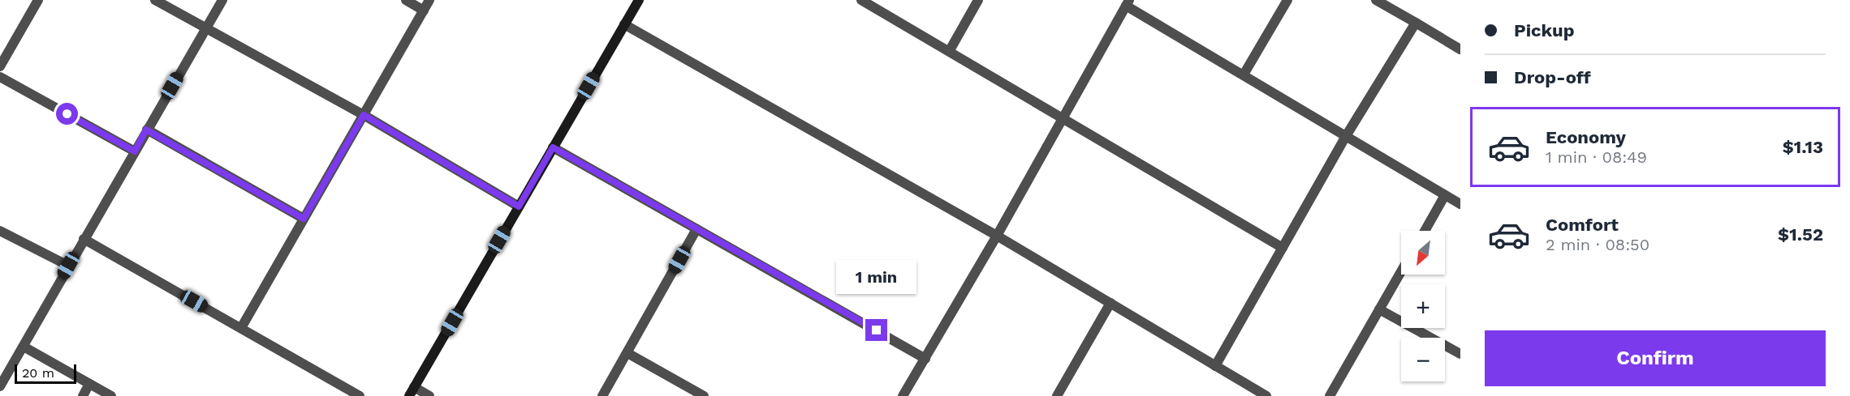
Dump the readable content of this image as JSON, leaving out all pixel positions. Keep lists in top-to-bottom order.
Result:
{
  "scale_bar": "20 m",
  "north": "bottom left",
  "page": {
    "banner": ["Pickup", "Drop-off"],
    "list": [
      {
        "name": "Economy",
        "note": "1 min · 08:49",
        "value": "$1.13"
      },
      {
        "name": "Comfort",
        "note": "2 min · 08:50",
        "value": "$1.52"
      }
    ],
    "map_buttons": ["+", "−"],
    "bubble": "1 min",
    "buttons": "Confirm",
    "scale": "20 m"
  }
}
